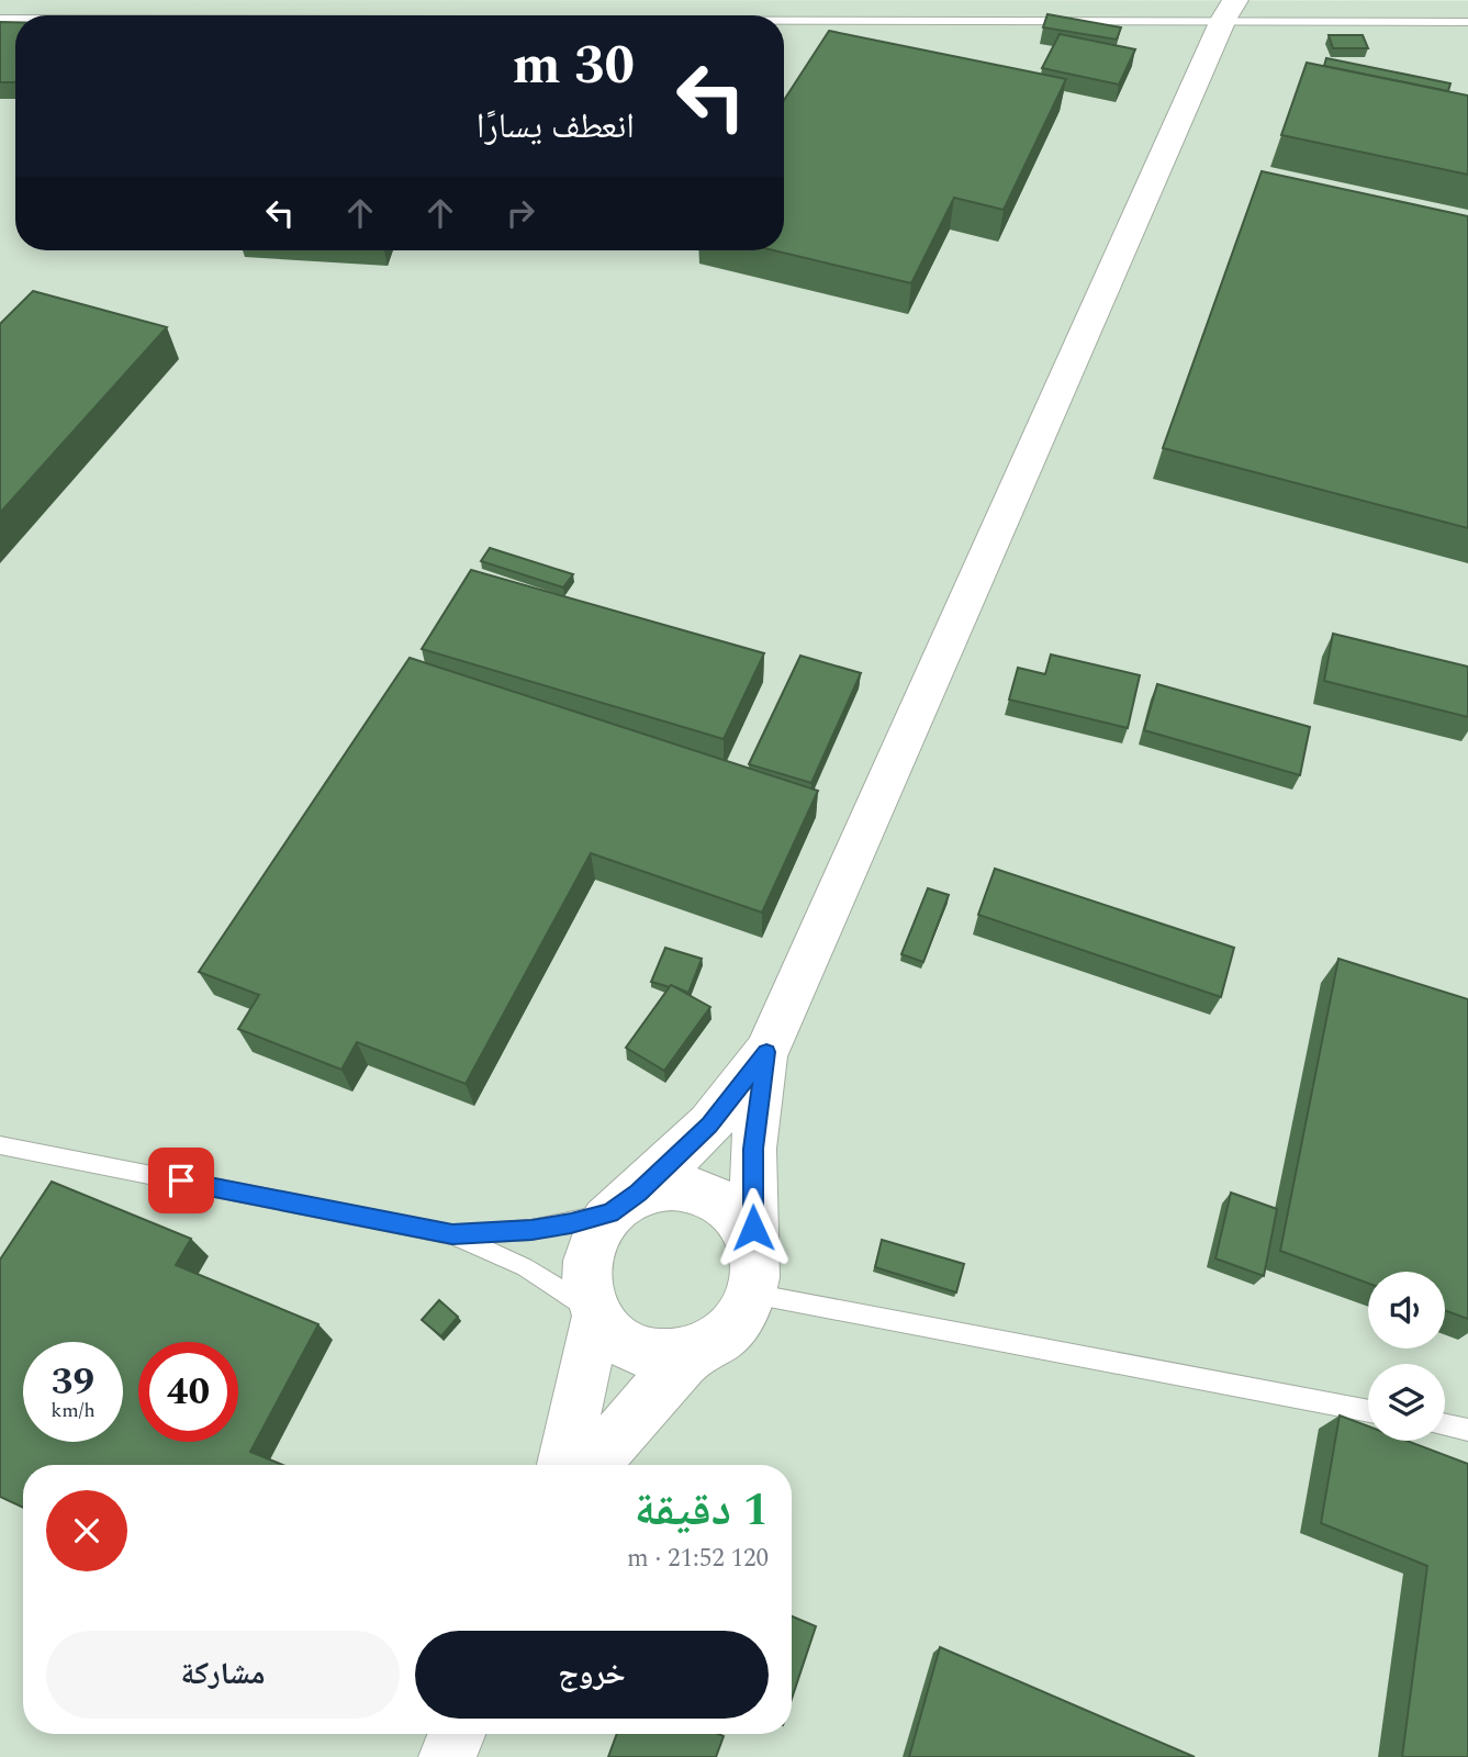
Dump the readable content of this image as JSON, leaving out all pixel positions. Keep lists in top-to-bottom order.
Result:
{
  "page": {
    "turn": ["30 m", "انعطف يسارًا"],
    "speed": "39 km/h",
    "limit": "40",
    "heading": ["1 دقيقة", "120 m · 21:52"],
    "buttons": ["خروج", "مشاركة"]
  }
}
